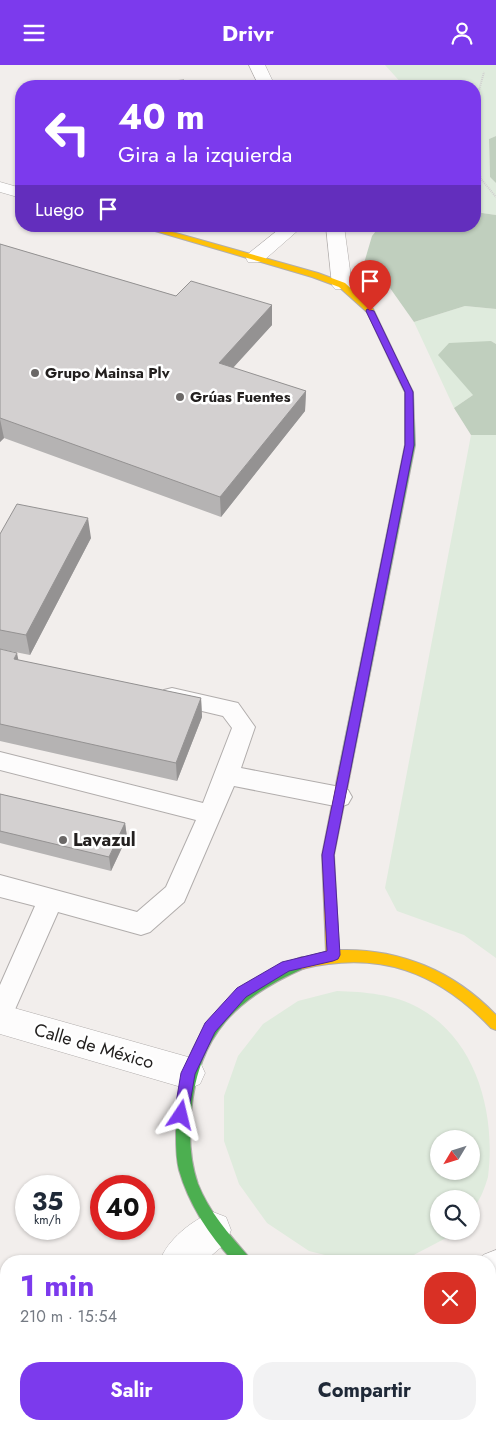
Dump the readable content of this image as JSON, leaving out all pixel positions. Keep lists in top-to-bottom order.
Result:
{
  "streets": {
    "street": ["Calle de México"]
  },
  "places": ["Grupo Mainsa Plv", "Grúas Fuentes", "Lavazul"],
  "north": "bottom left",
  "page": {
    "header": "Drivr",
    "turn": ["40 m", "Gira a la izquierda"],
    "then": "Luego",
    "speed": "35 km/h",
    "limit": "40",
    "heading": ["1 min", "210 m · 15:54"],
    "buttons": ["Salir", "Compartir"]
  }
}
